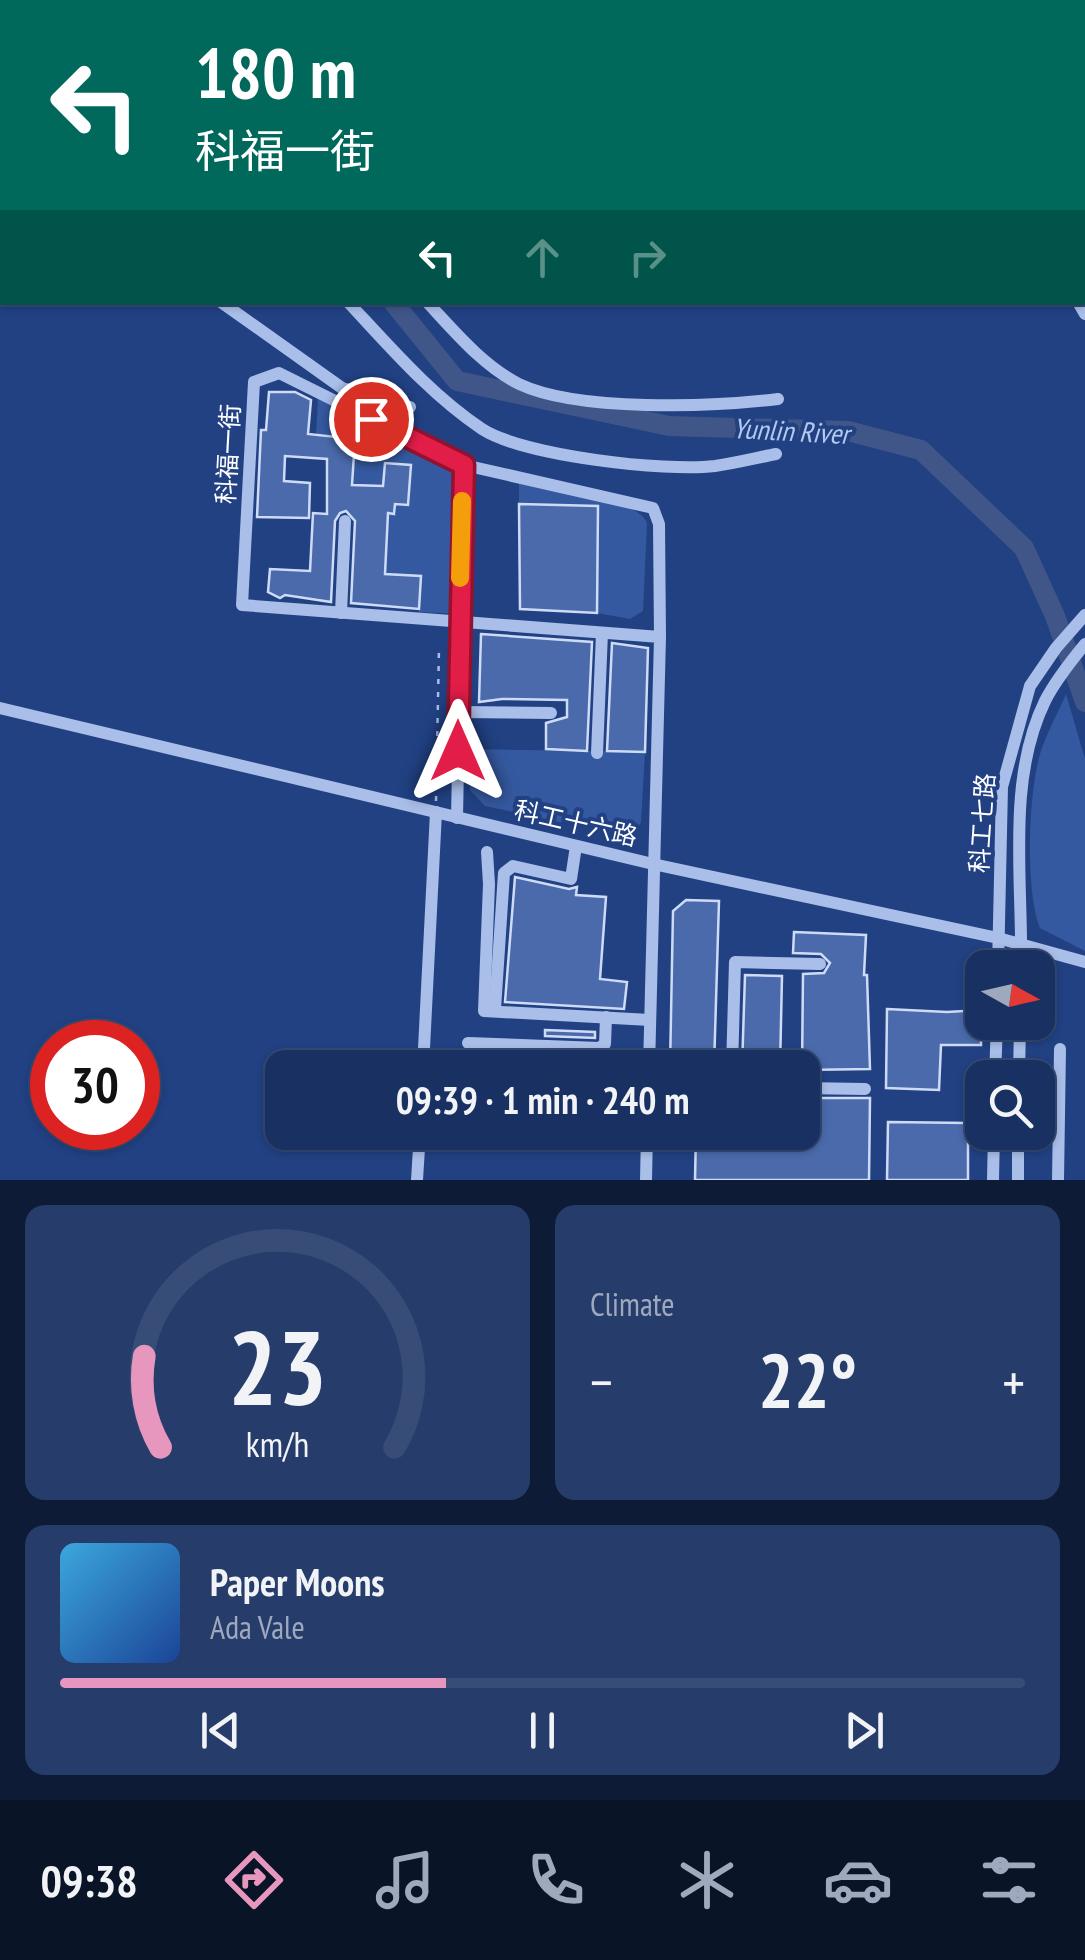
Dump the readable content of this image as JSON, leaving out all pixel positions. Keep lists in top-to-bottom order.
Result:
{
  "streets": {
    "street": ["科福一街", "科工十六路", "科工七路"]
  },
  "crossings": [
    ["科福一街", "科工十六路"],
    ["科工十六路", "科工七路"]
  ],
  "water": ["Yunlin River"],
  "north": "right",
  "page": {
    "turn": ["180 m", "科福一街"],
    "limit": "30",
    "trip": "09:39 · 1 min · 240 m",
    "tile": "Climate",
    "heat": ["−", "22°", "+"],
    "song": ["Paper Moons", "Ada Vale"],
    "tabs": "09:38",
    "gauge": ["23", "km/h"]
  }
}
